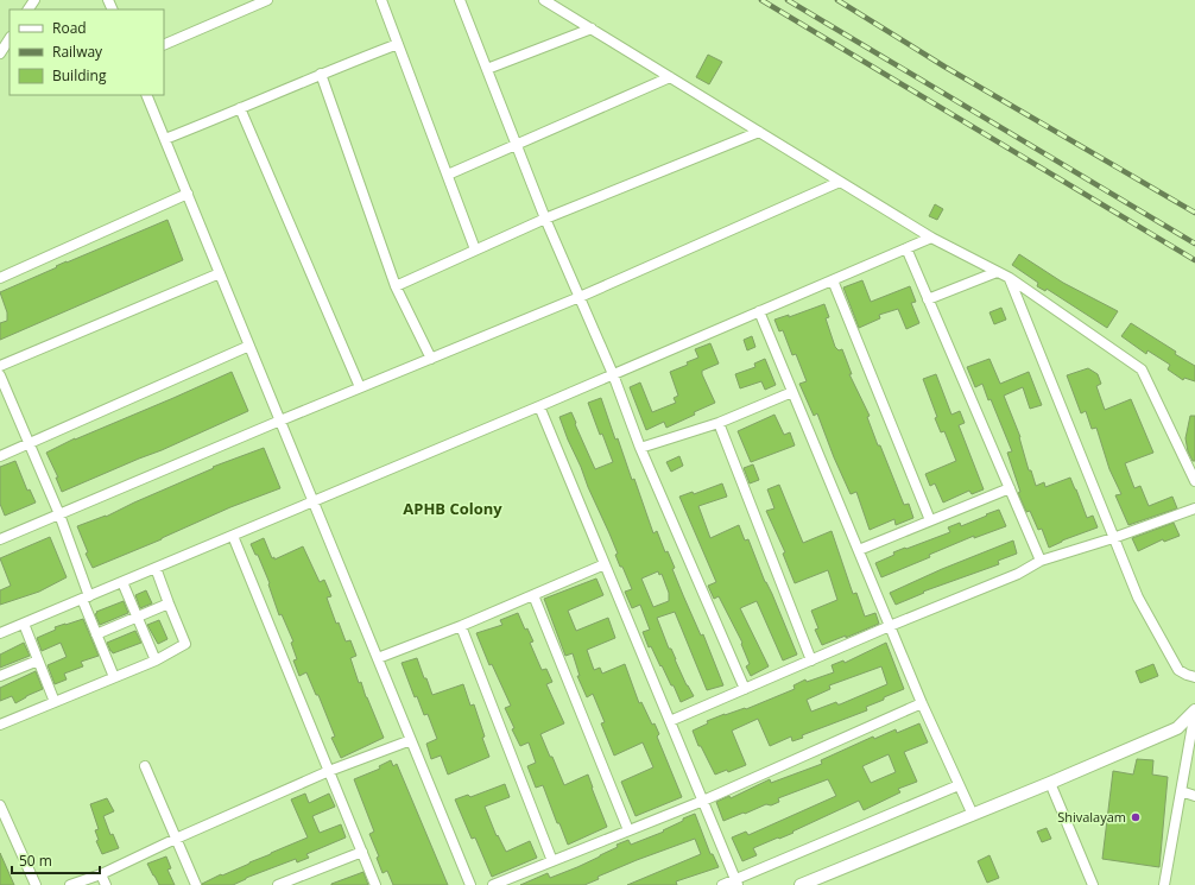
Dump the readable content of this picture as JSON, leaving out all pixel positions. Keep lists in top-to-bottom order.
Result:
{
  "districts": ["APHB Colony"],
  "places": ["Shivalayam"],
  "legend": ["Road", "Railway", "Building"],
  "scale_bar": "50 m"
}
